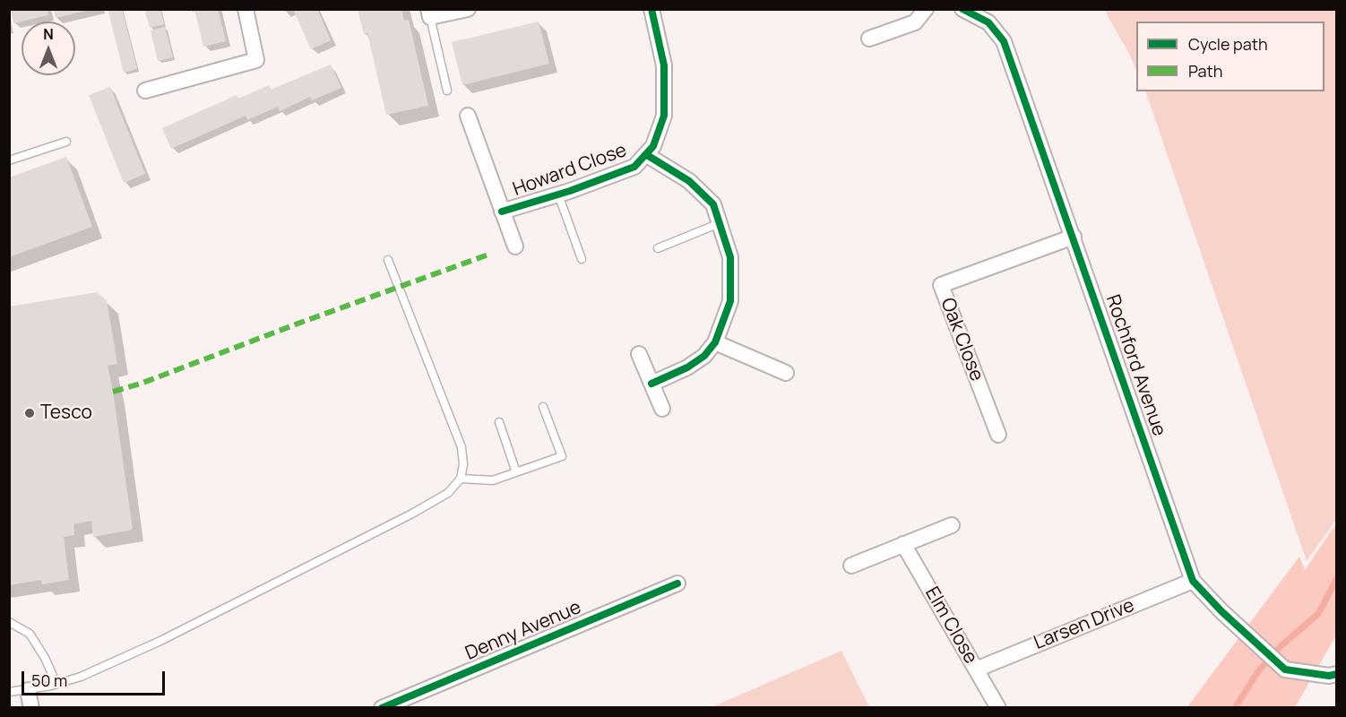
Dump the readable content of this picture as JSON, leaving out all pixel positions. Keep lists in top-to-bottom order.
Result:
{
  "streets": {
    "street": [
      "Howard Close",
      "Oak Close",
      "Rochford Avenue",
      "Larsen Drive",
      "Elm Close",
      "Denny Avenue"
    ]
  },
  "crossings": [
    ["Oak Close", "Rochford Avenue"],
    ["Rochford Avenue", "Larsen Drive"],
    ["Larsen Drive", "Elm Close"]
  ],
  "places": ["Tesco"],
  "legend": ["Cycle path", "Path"],
  "scale_bar": "50 m",
  "north": "top"
}
